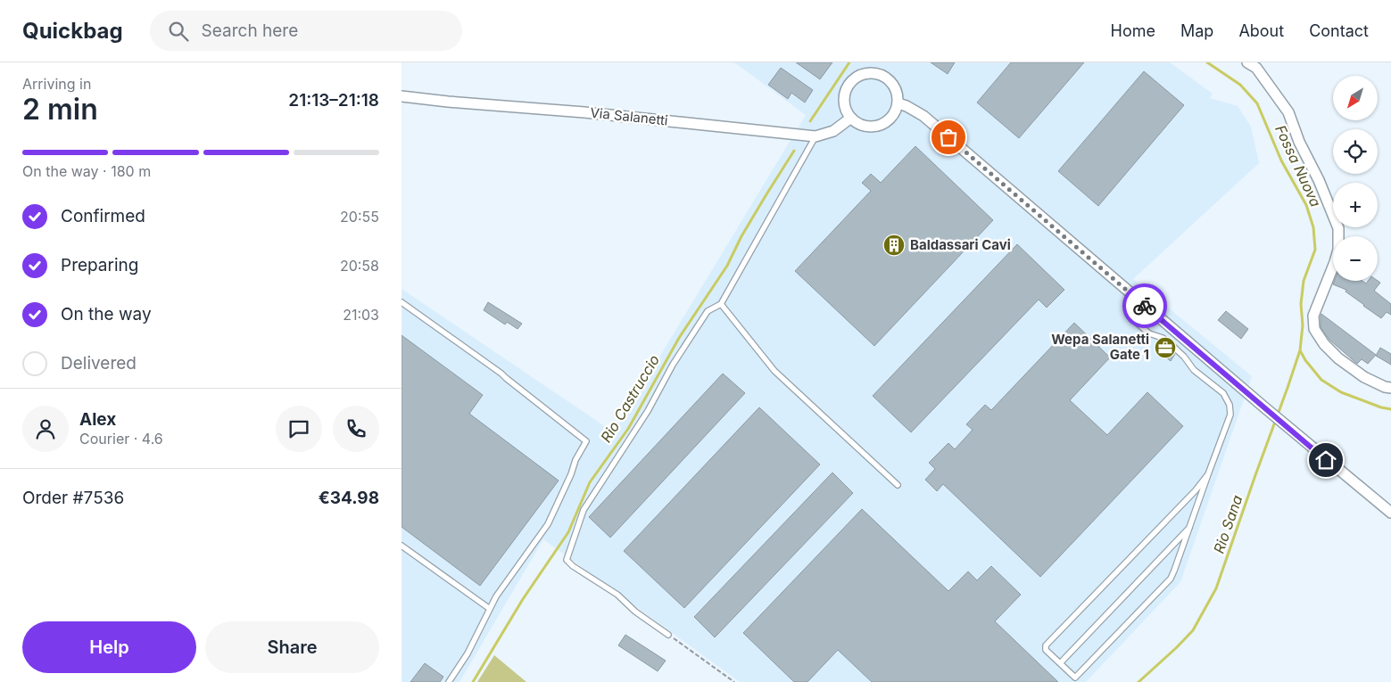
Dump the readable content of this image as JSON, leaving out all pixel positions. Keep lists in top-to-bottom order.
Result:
{
  "streets": {
    "street": ["Via Salanetti"]
  },
  "water": ["Fossa Nuova", "Rio Castruccio", "Rio Sana"],
  "places": {
    "building": ["Baldassari Cavi"],
    "office": ["Wepa Salanetti Gate 1"]
  },
  "north": "bottom left",
  "page": {
    "header": "Quickbag",
    "search": "Search here",
    "nav": [
      "Home",
      "Map",
      "About",
      "Contact"
    ],
    "heading": ["2 min", "Arriving in", "21:13–21:18"],
    "panel": [
      "Alex",
      "Courier · 4.6",
      "Order #7536",
      "€34.98"
    ],
    "map_buttons": ["+", "−"],
    "bar": "On the way · 180 m",
    "list": [
      ["Confirmed", "20:55"],
      ["Preparing", "20:58"],
      ["On the way", "21:03"],
      "Delivered"
    ],
    "buttons": ["Help", "Share"]
  }
}
